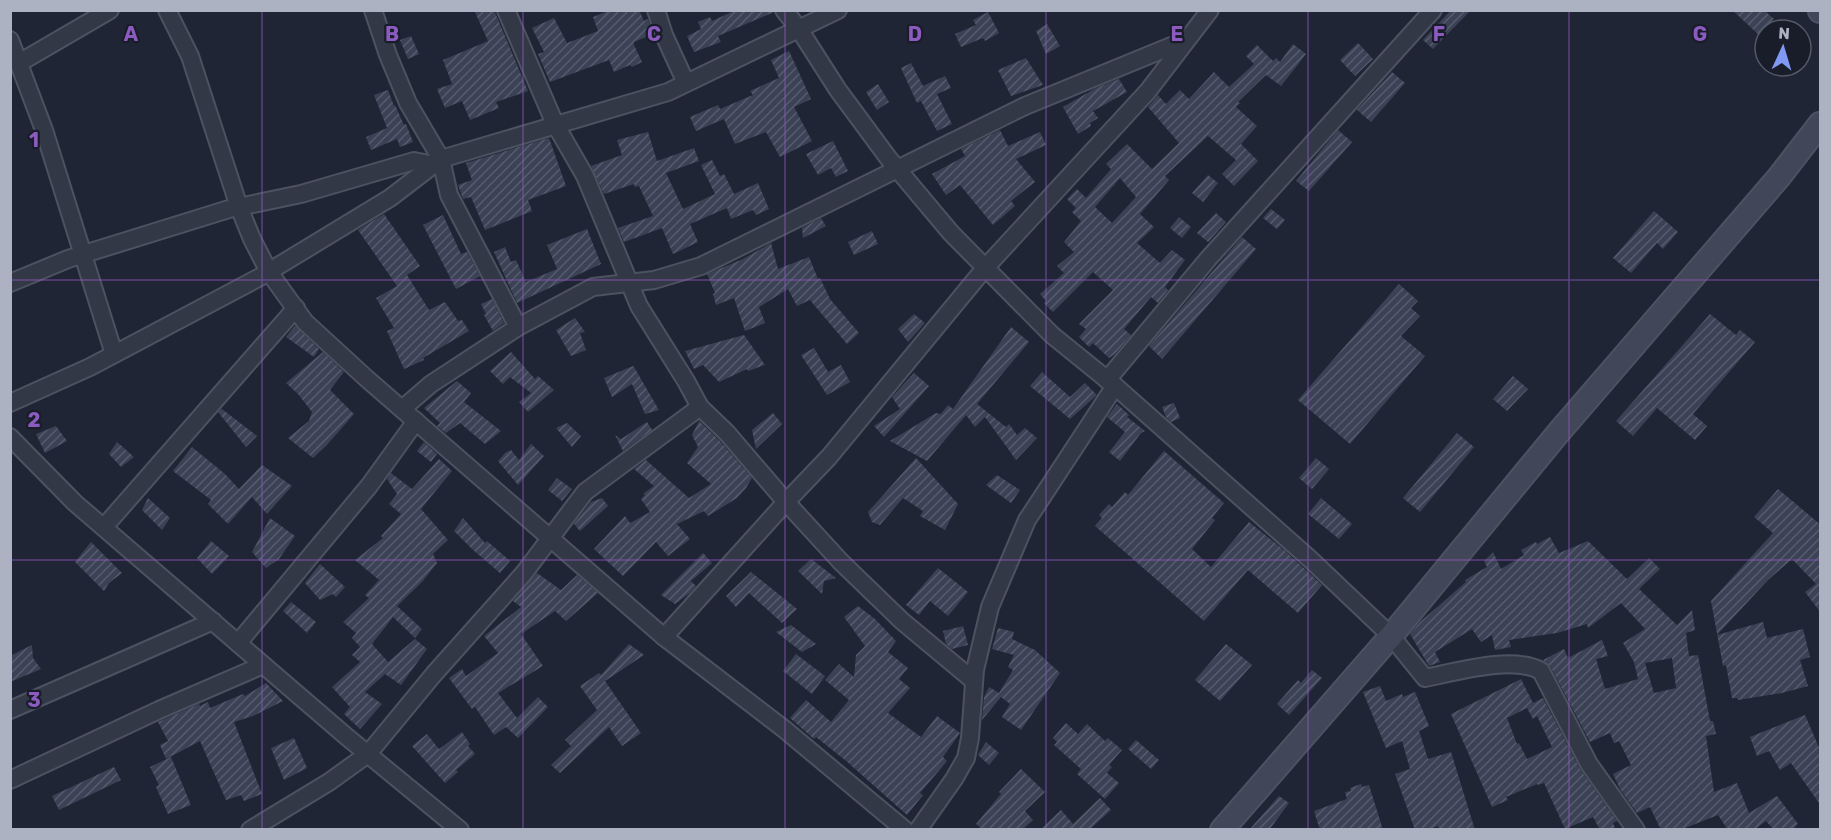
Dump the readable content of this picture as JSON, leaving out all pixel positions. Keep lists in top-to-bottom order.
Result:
{
  "north": "top",
  "grid": {
    "columns": [
      "A",
      "B",
      "C",
      "D",
      "E",
      "F",
      "G"
    ],
    "rows": ["1", "2", "3"]
  }
}
